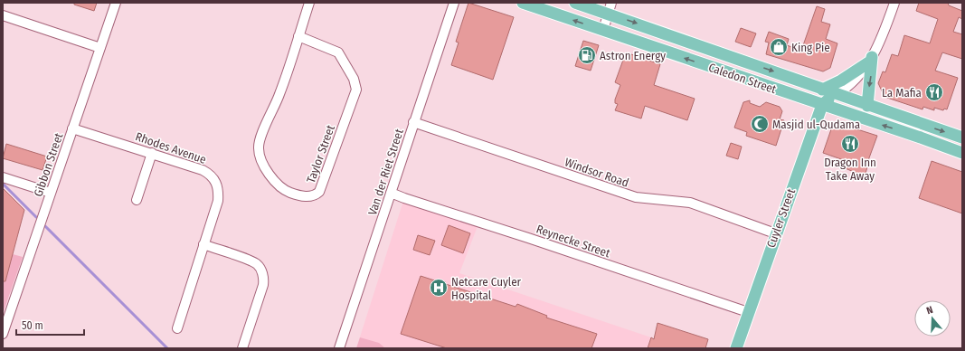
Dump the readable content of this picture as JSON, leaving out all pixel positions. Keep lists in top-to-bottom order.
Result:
{
  "streets": {
    "main road": ["Caledon Street", "Cuyler Street"],
    "street": [
      "Rhodes Avenue",
      "Taylor Street",
      "Gibbon Street",
      "Van der Riet Street",
      "Windsor Road",
      "Reynecke Street"
    ]
  },
  "crossings": [
    ["Caledon Street", "Cuyler Street"],
    ["Rhodes Avenue", "Gibbon Street"],
    ["Van der Riet Street", "Windsor Road"],
    ["Van der Riet Street", "Reynecke Street"],
    ["Windsor Road", "Cuyler Street"],
    ["Cuyler Street", "Reynecke Street"]
  ],
  "places": {
    "shop": ["King Pie"],
    "fuel station": ["Astron Energy"],
    "restaurant": ["La Mafia", "Dragon Inn Take Away"],
    "mosque": ["Masjid ul-Qudama"],
    "hospital": ["Netcare Cuyler Hospital"]
  },
  "scale_bar": "50 m",
  "north": "top"
}
